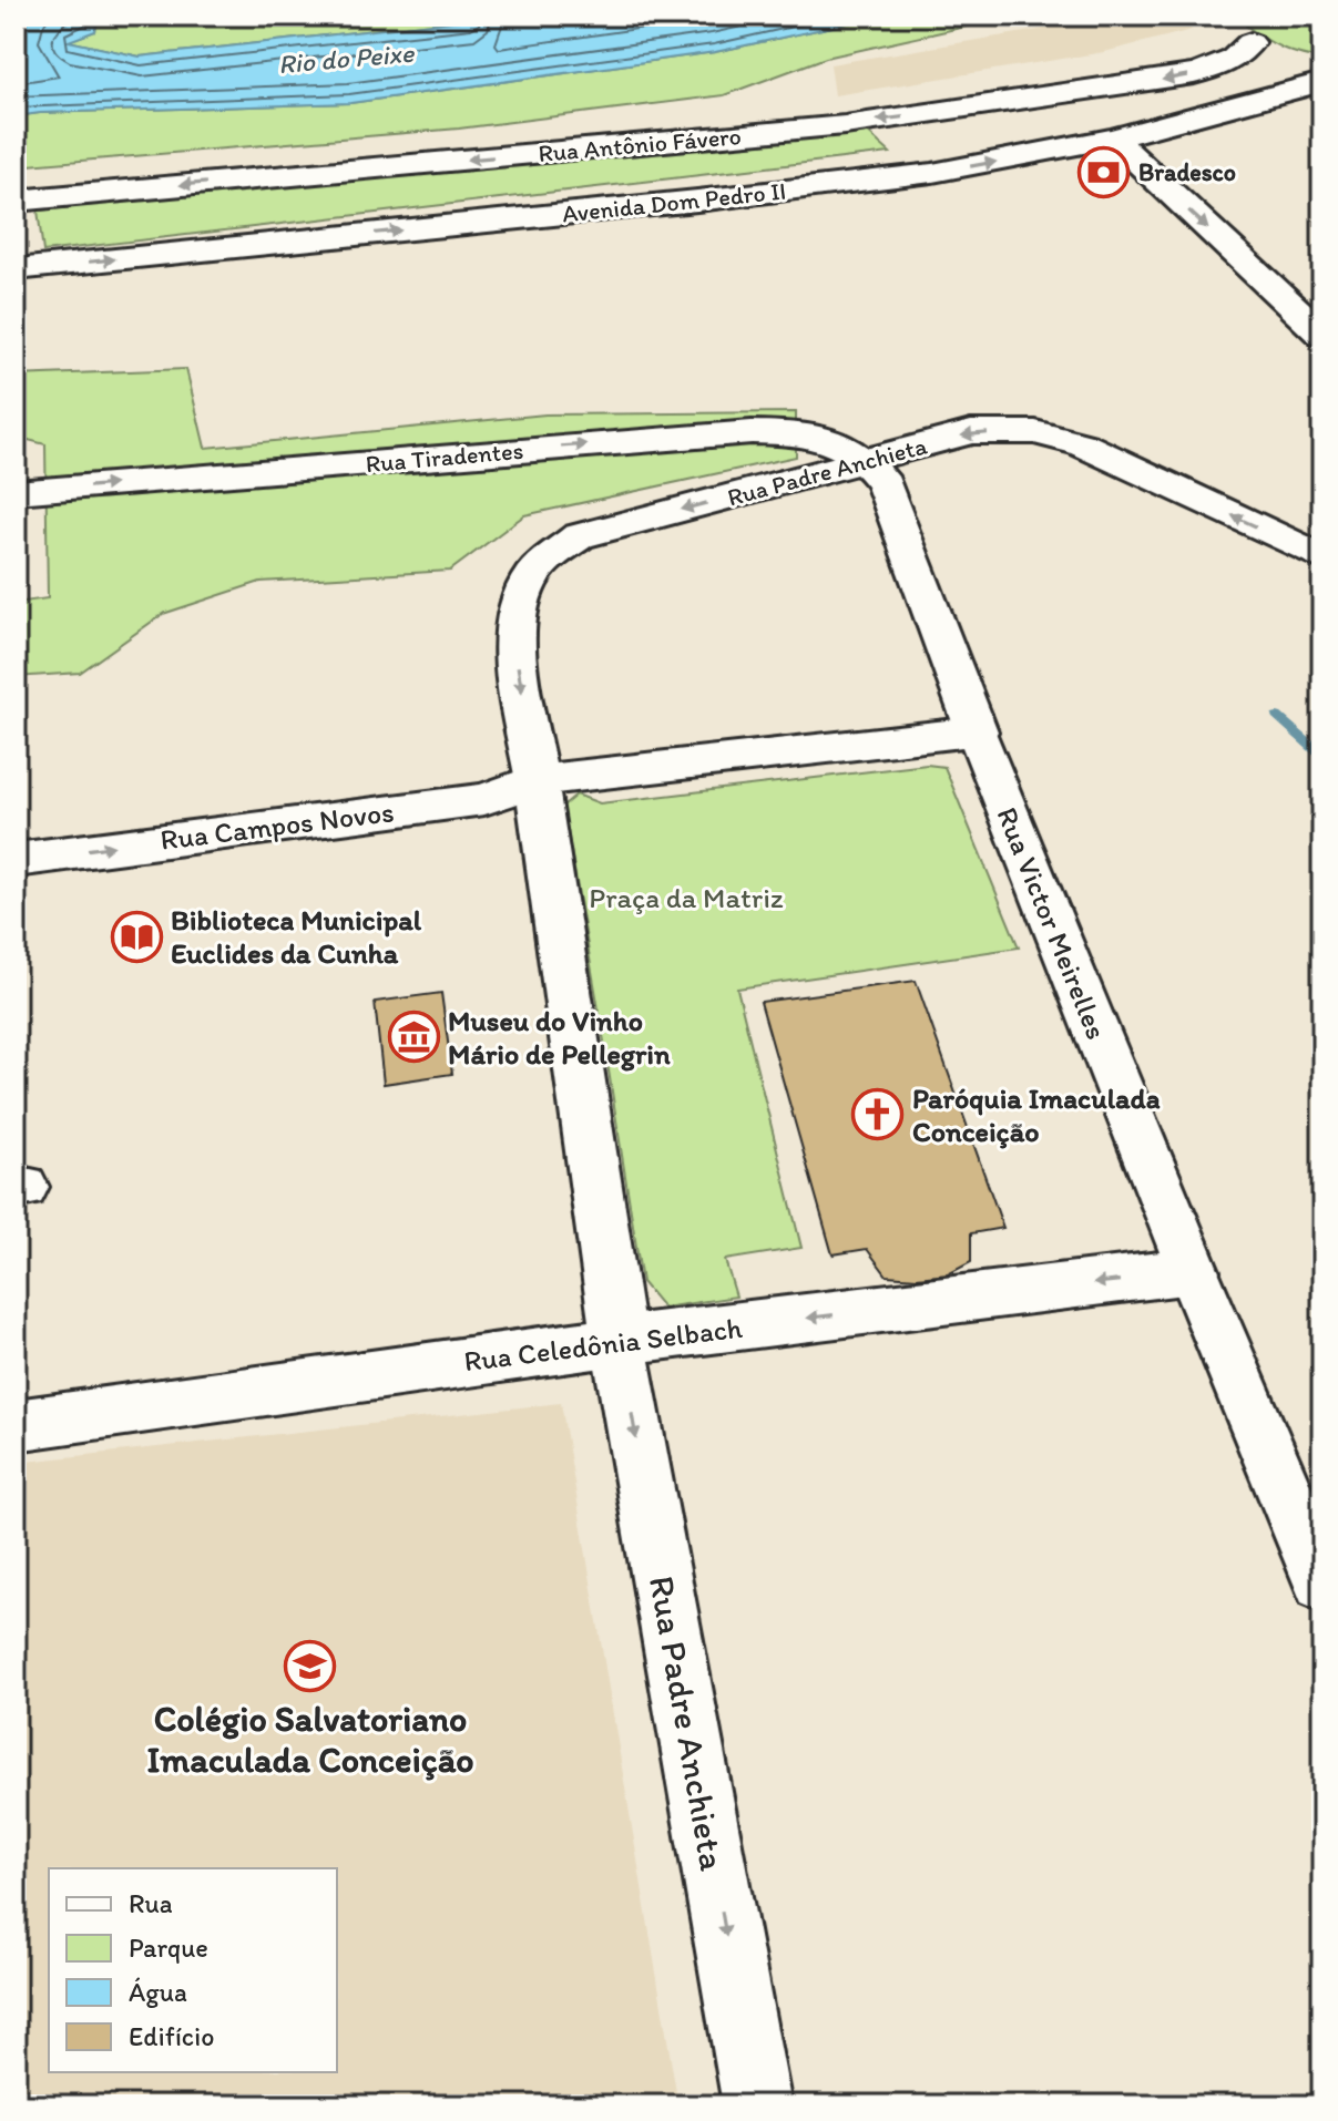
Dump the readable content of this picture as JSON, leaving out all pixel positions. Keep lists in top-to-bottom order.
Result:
{
  "streets": {
    "main road": [
      "Rua Antônio Fávero",
      "Avenida Dom Pedro II",
      "Rua Tiradentes",
      "Rua Padre Anchieta",
      "Rua Campos Novos",
      "Rua Victor Meirelles",
      "Rua Celedônia Selbach"
    ]
  },
  "crossings": [
    ["Rua Tiradentes", "Rua Padre Anchieta"],
    ["Rua Tiradentes", "Rua Victor Meirelles"],
    ["Rua Padre Anchieta", "Rua Campos Novos"],
    ["Rua Padre Anchieta", "Rua Victor Meirelles"],
    ["Rua Padre Anchieta", "Rua Celedônia Selbach"],
    ["Rua Campos Novos", "Rua Victor Meirelles"],
    ["Rua Victor Meirelles", "Rua Celedônia Selbach"]
  ],
  "one_way": [
    "Rua Antônio Fávero",
    "Avenida Dom Pedro II",
    "Rua Tiradentes",
    "Rua Celedônia Selbach"
  ],
  "water": ["Rio do Peixe"],
  "parks": ["Praça da Matriz"],
  "places": {
    "bank": ["Bradesco"],
    "library": ["Biblioteca Municipal Euclides da Cunha"],
    "museum": ["Museu do Vinho Mário de Pellegrin"],
    "church": ["Paróquia Imaculada Conceição"],
    "school or university": ["Colégio Salvatoriano Imaculada Conceição"]
  },
  "legend": [
    "Rua",
    "Parque",
    "Água",
    "Edifício"
  ]
}
